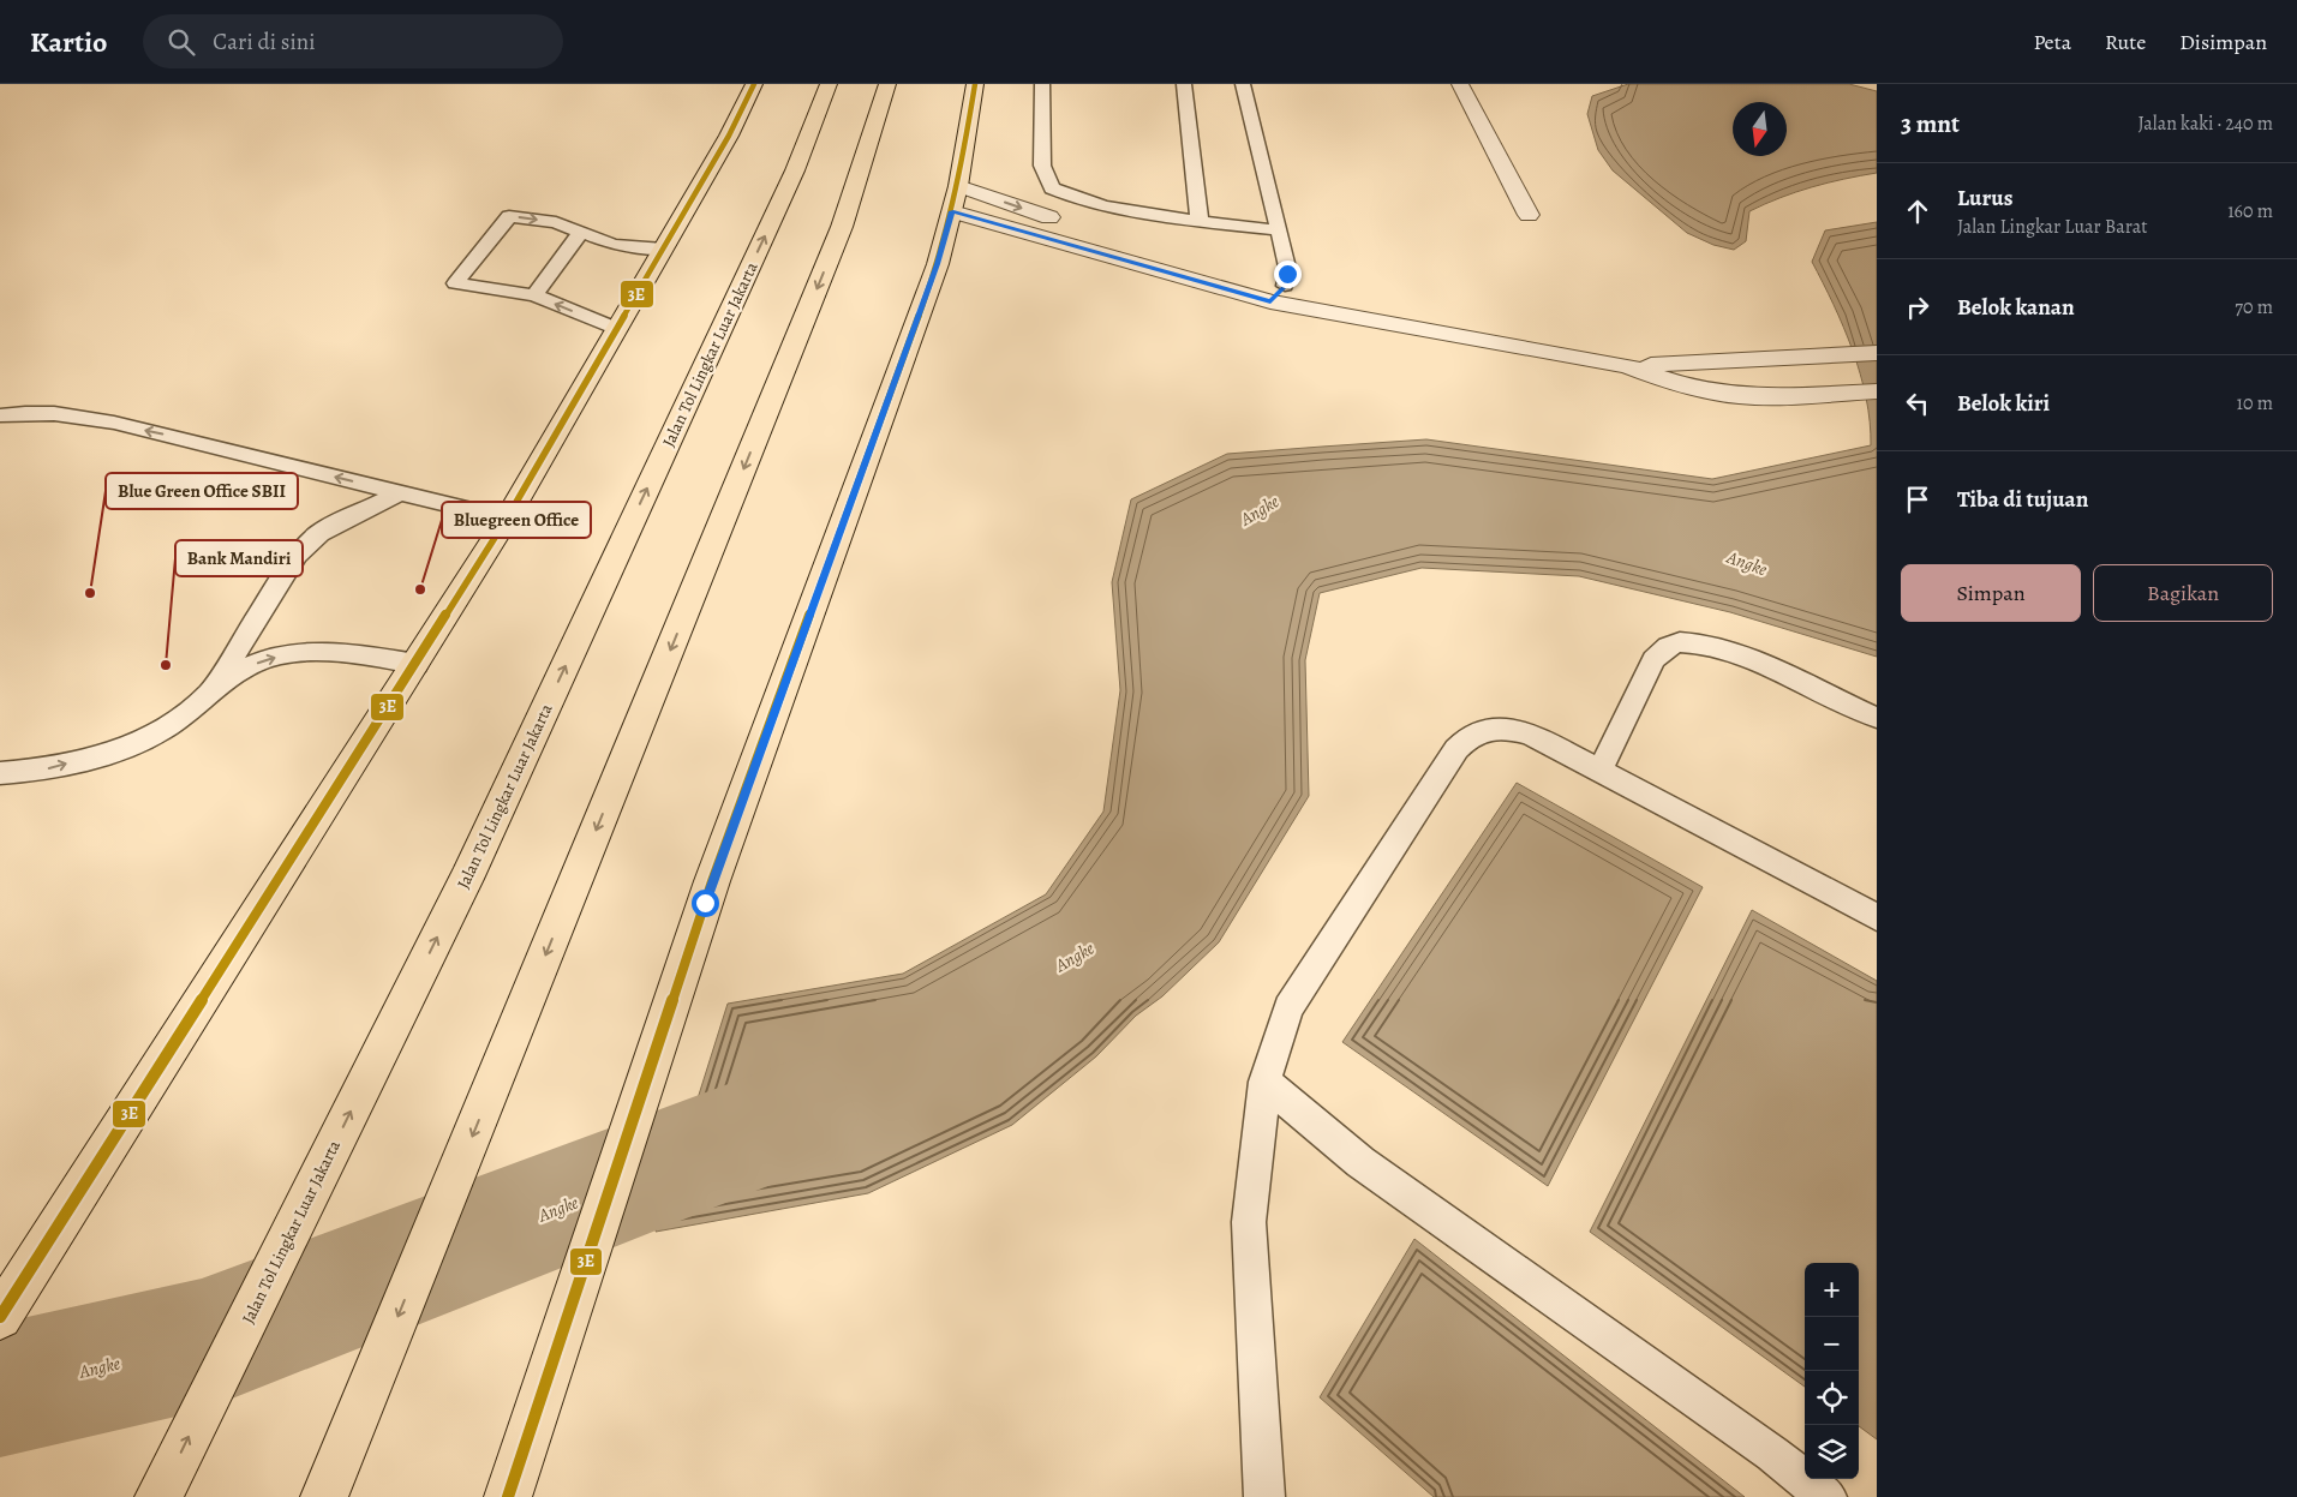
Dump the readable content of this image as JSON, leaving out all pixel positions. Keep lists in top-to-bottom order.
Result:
{
  "streets": {
    "main road": ["Jalan Tol Lingkar Luar Jakarta"]
  },
  "water": ["Angke"],
  "places": ["Bluegreen Office", "Blue Green Office SBII", "Bank Mandiri"],
  "lines": ["transit line 3E"],
  "north": "bottom",
  "page": {
    "header": "Kartio",
    "search": "Cari di sini",
    "nav": ["Peta", "Rute", "Disimpan"],
    "heading": ["3 mnt", "Jalan kaki · 240 m"],
    "list": [
      ["Lurus", "Jalan Lingkar Luar Barat", "160 m"],
      ["Belok kanan", "70 m"],
      ["Belok kiri", "10 m"],
      "Tiba di tujuan"
    ],
    "buttons": ["Simpan", "Bagikan"],
    "map_buttons": ["+", "−"]
  }
}
